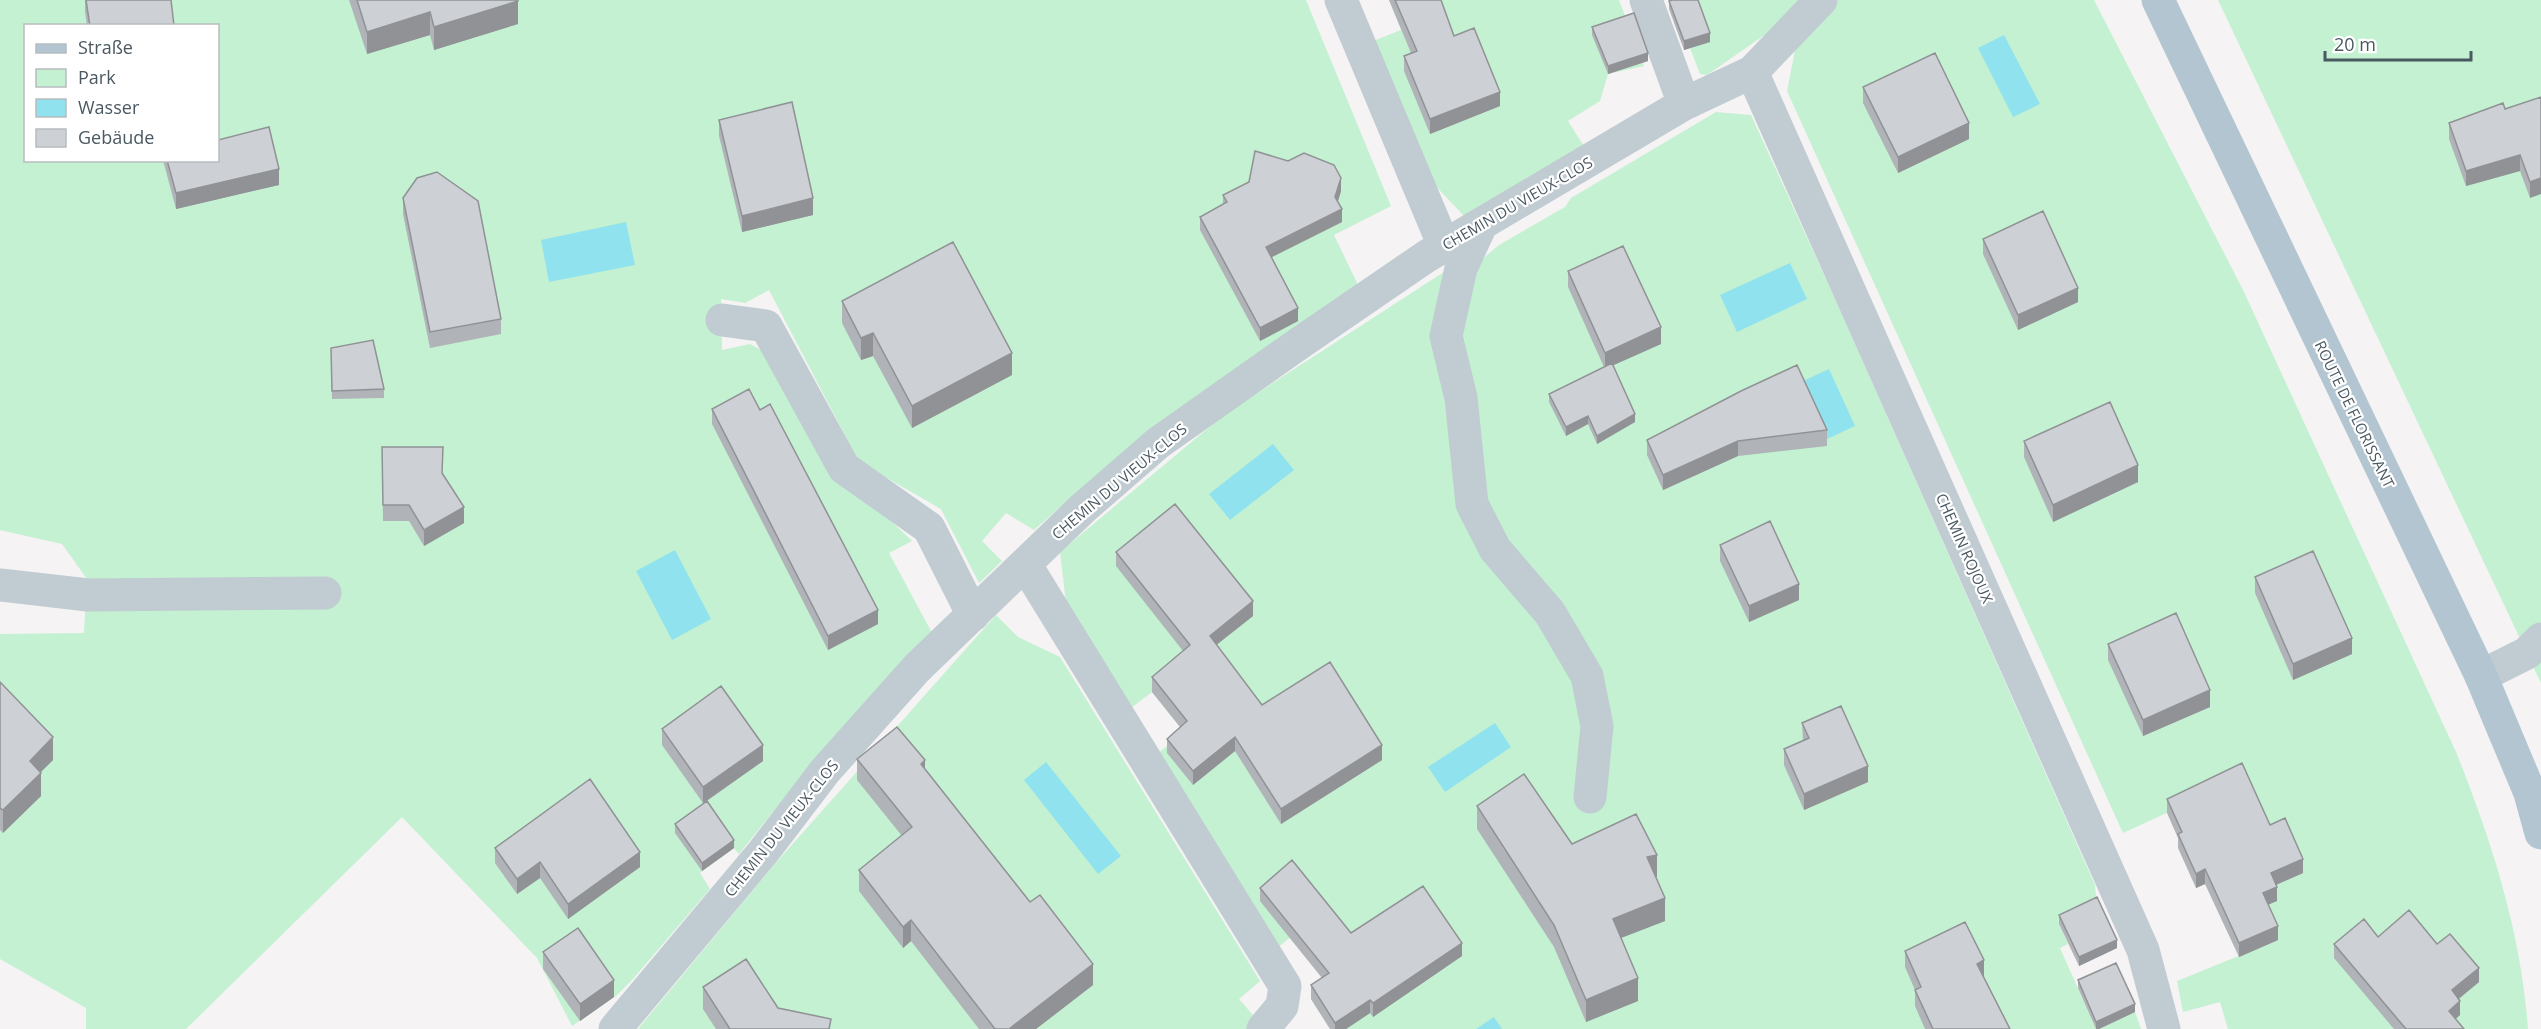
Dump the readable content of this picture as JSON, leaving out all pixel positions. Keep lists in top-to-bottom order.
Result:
{
  "streets": {
    "main road": ["ROUTE DE FLORISSANT"],
    "street": ["CHEMIN DU VIEUX-CLOS", "CHEMIN ROJOUX"]
  },
  "crossings": [
    ["CHEMIN DU VIEUX-CLOS", "CHEMIN ROJOUX"]
  ],
  "legend": [
    "Straße",
    "Park",
    "Wasser",
    "Gebäude"
  ],
  "scale_bar": "20 m"
}
